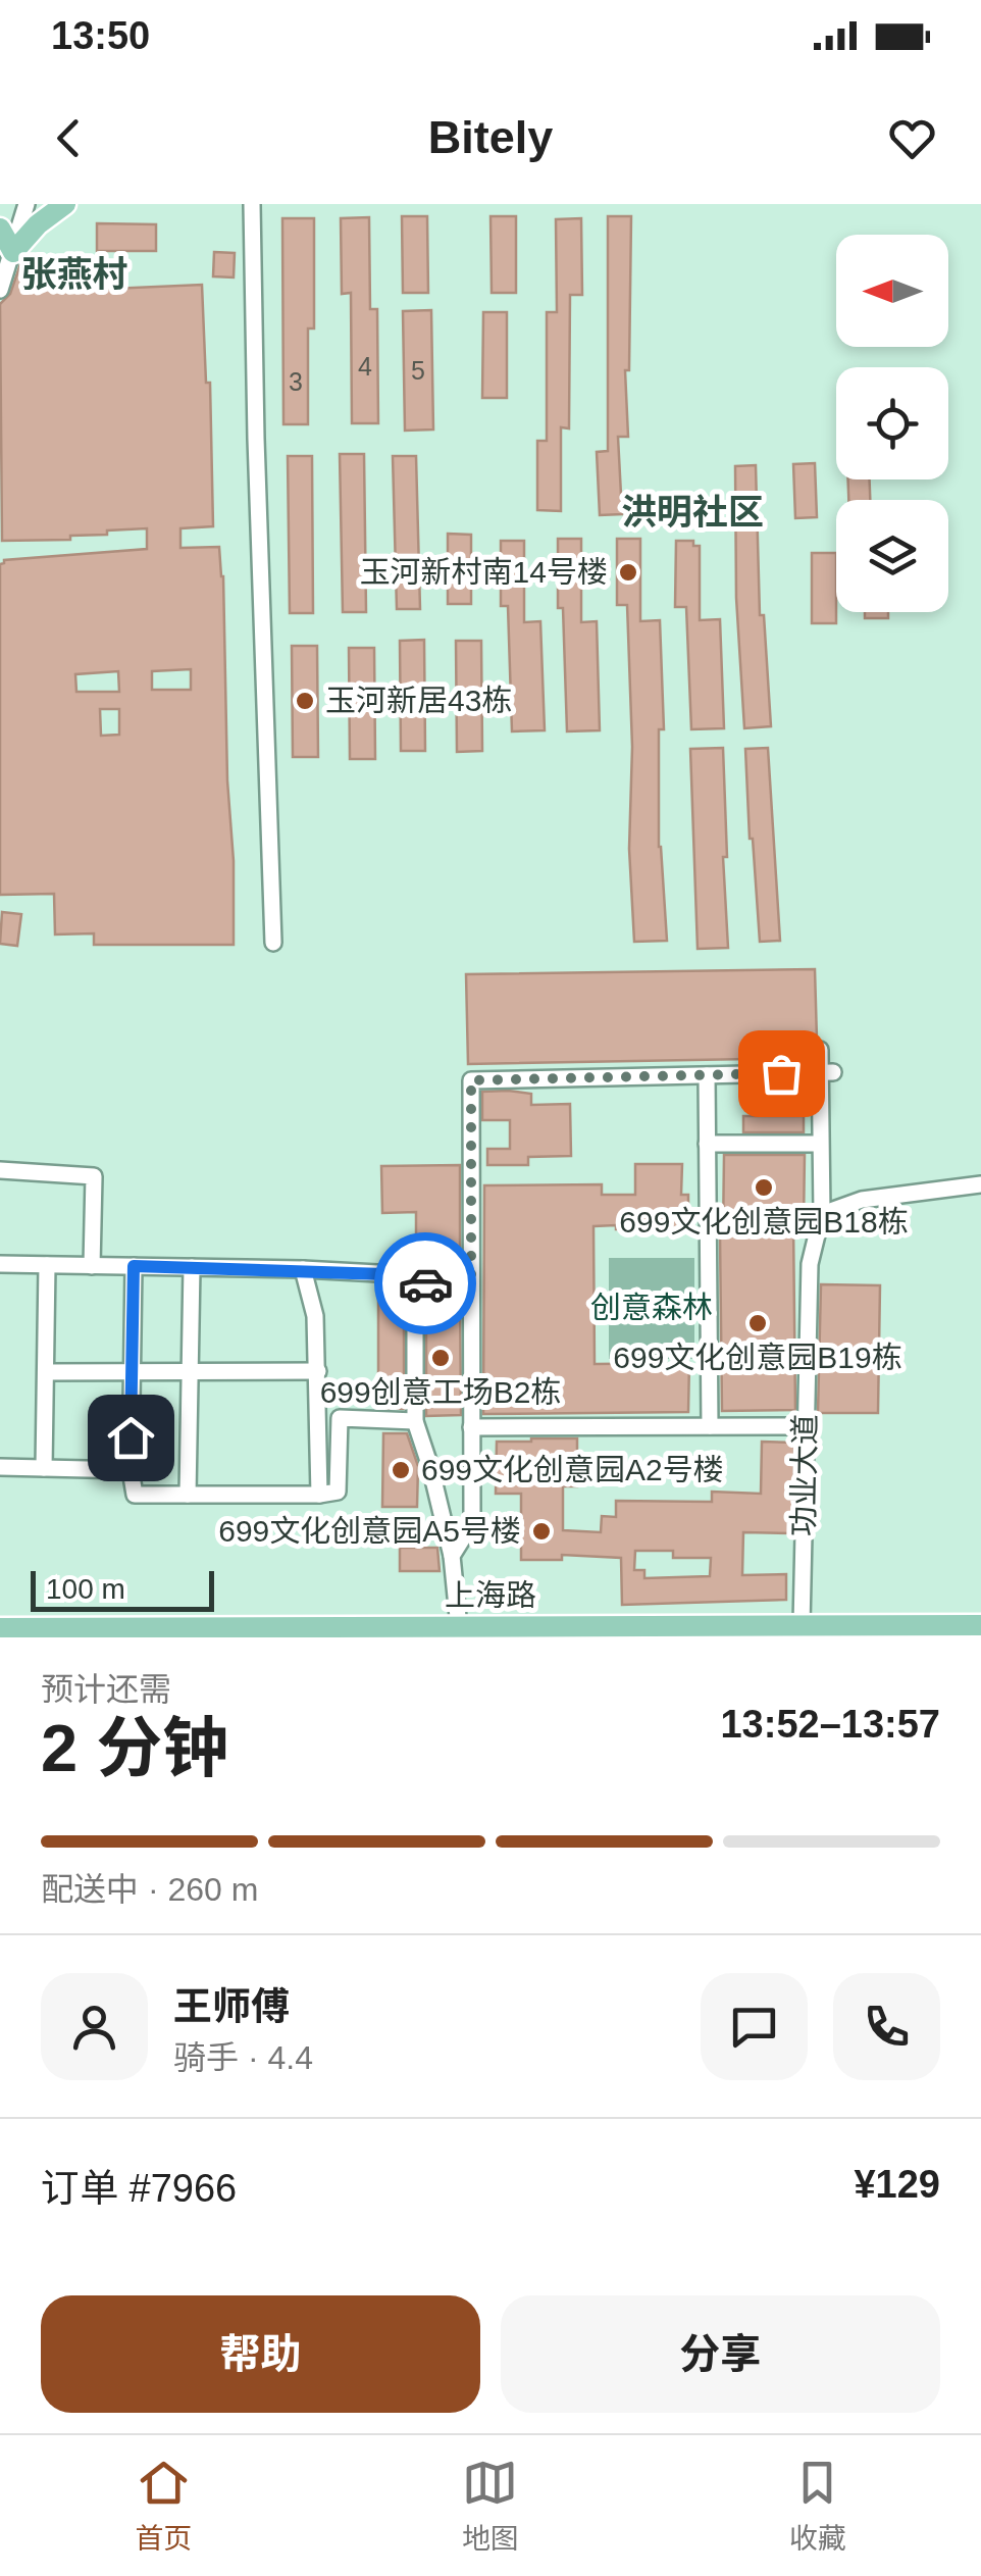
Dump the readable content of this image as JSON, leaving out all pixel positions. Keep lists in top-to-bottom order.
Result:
{
  "streets": {
    "main road": ["上海路"],
    "street": ["功业大道"]
  },
  "crossings": [
    ["功业大道", "上海路"]
  ],
  "districts": ["张燕村", "洪明社区"],
  "parks": ["创意森林"],
  "places": [
    "玉河新村南14号楼",
    "玉河新居43栋",
    "699文化创意园B18栋",
    "699文化创意园B19栋",
    "699创意工场B2栋",
    "699文化创意园A2号楼",
    "699文化创意园A5号楼"
  ],
  "house_numbers": ["4", "5", "3"],
  "scale_bar": "100 m",
  "north": "left",
  "page": {
    "status": "13:50",
    "header": "Bitely",
    "scale": "100 m",
    "heading": ["2 分钟", "预计还需", "13:52–13:57"],
    "panel": [
      "王师傅",
      "骑手 · 4.4",
      "订单 #7966",
      "¥129"
    ],
    "bar": "配送中 · 260 m",
    "buttons": ["帮助", "分享"],
    "tabs": ["首页", "地图", "收藏"]
  }
}
